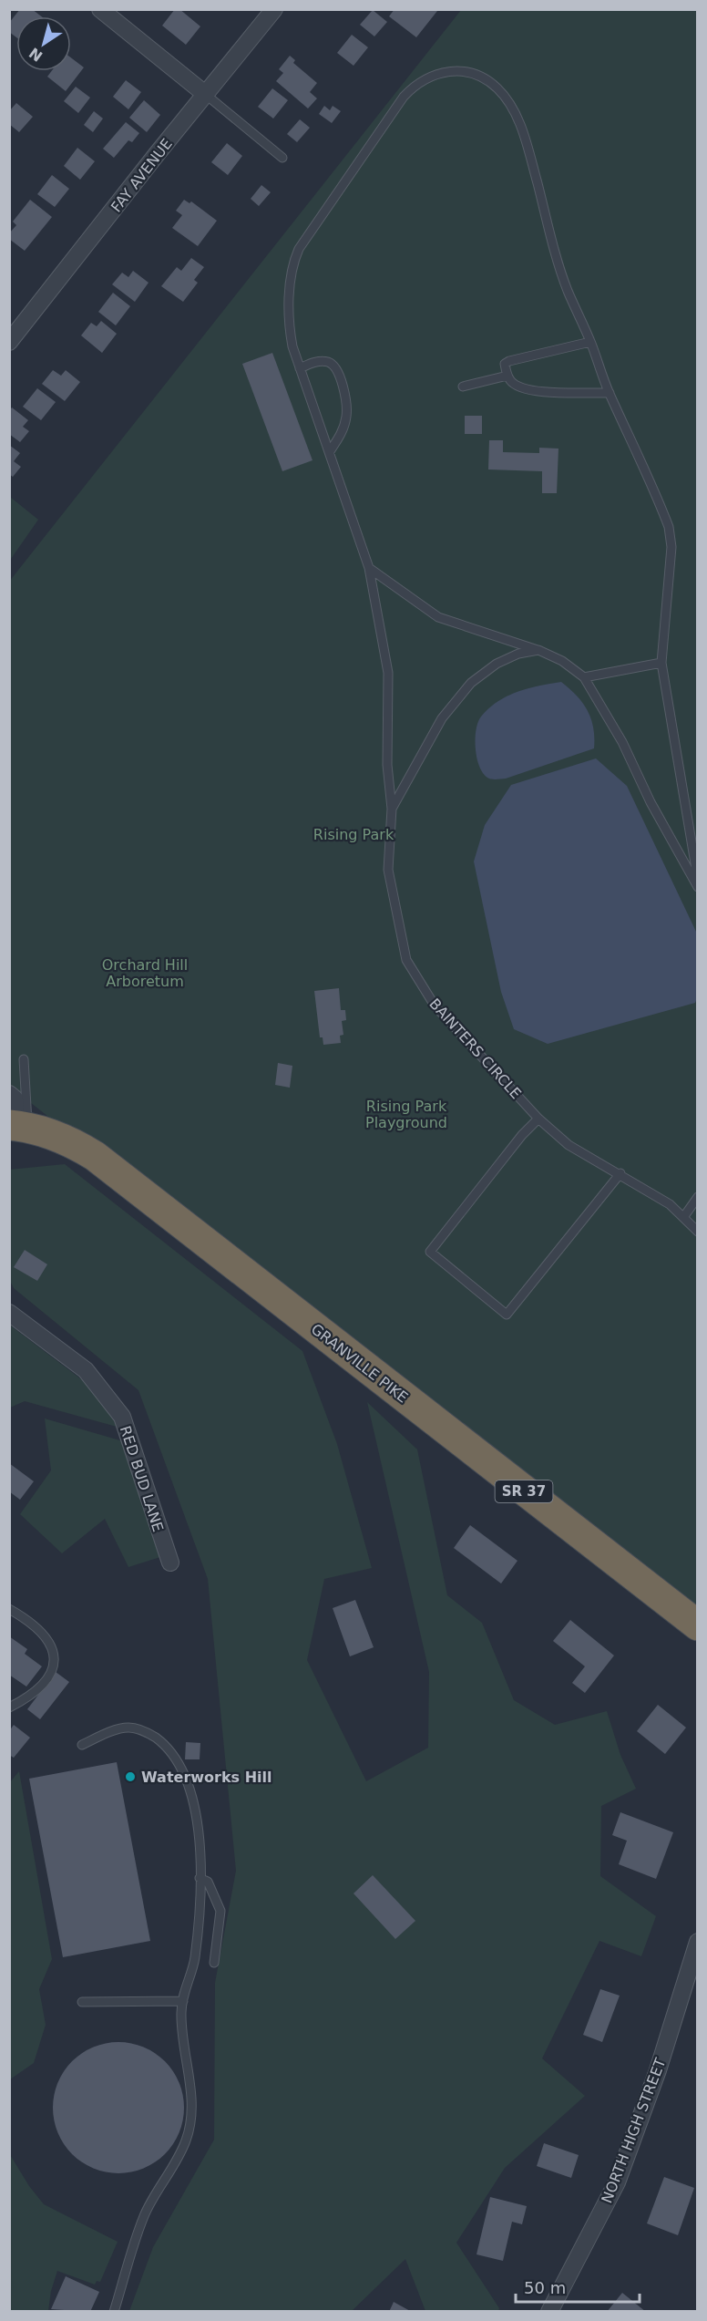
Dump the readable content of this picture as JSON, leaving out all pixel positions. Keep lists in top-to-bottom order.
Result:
{
  "streets": {
    "highway": ["GRANVILLE PIKE", "SR 37"],
    "street": ["FAY AVENUE", "RED BUD LANE", "NORTH HIGH STREET"],
    "lane": ["BAINTERS CIRCLE"]
  },
  "parks": ["Rising Park", "Orchard Hill Arboretum", "Rising Park Playground"],
  "places": ["Waterworks Hill"],
  "scale_bar": "50 m",
  "north": "bottom left"
}
